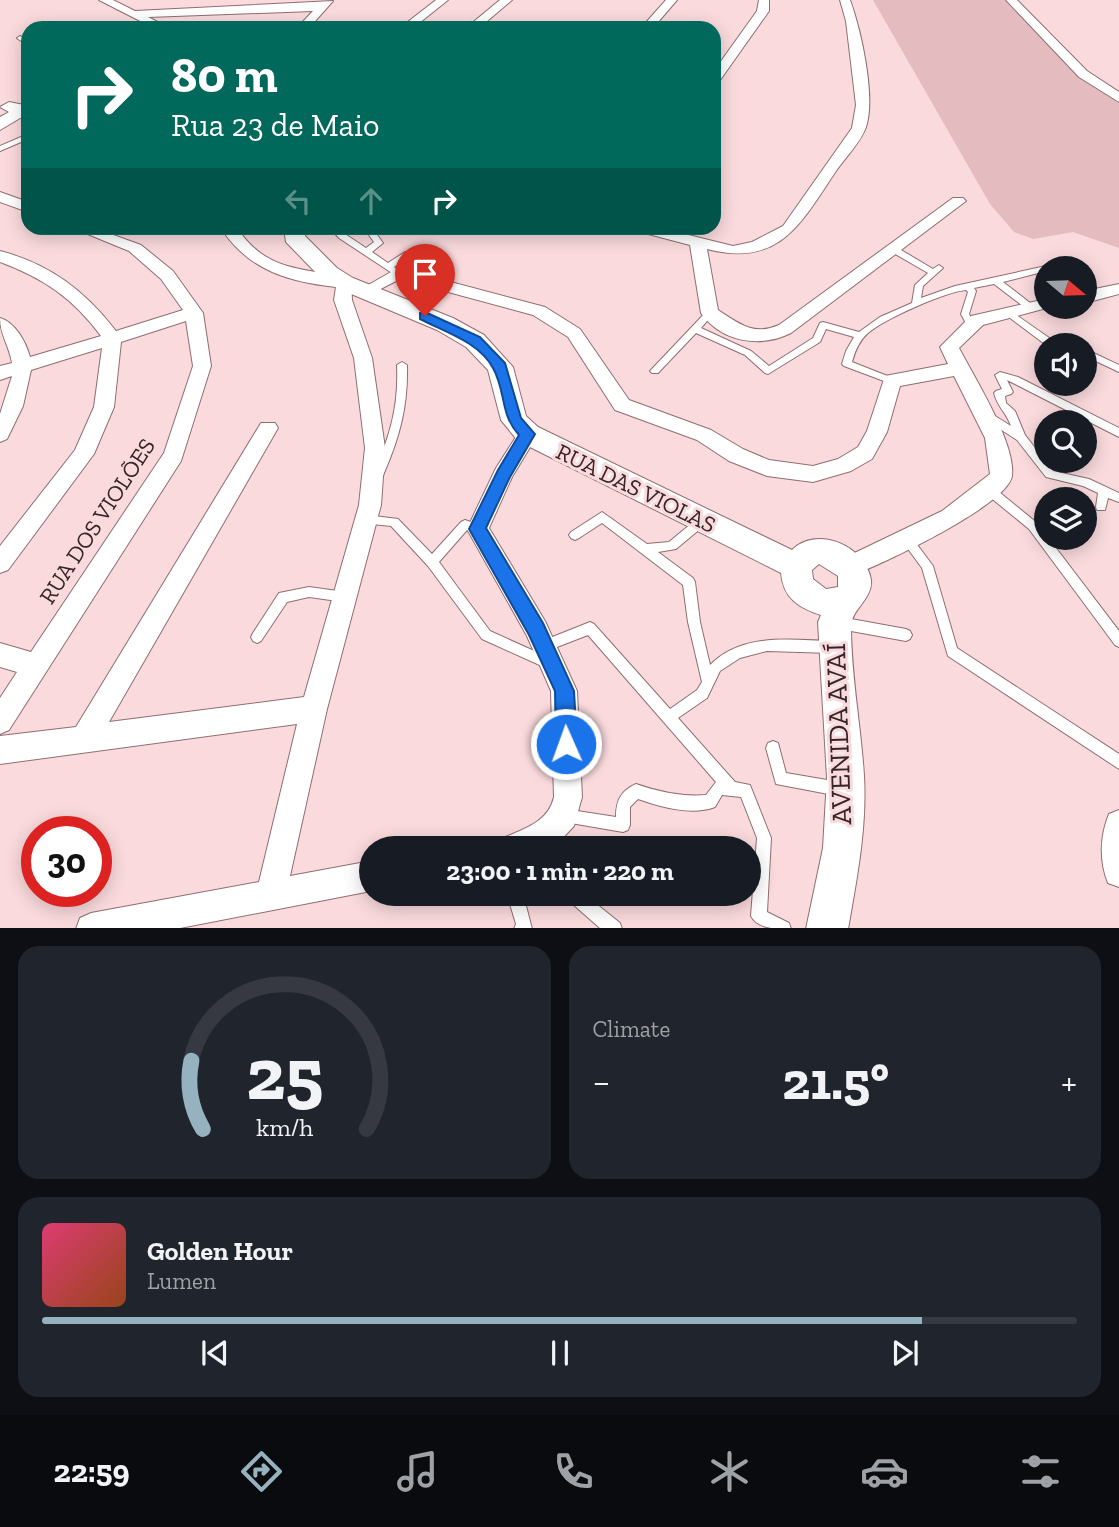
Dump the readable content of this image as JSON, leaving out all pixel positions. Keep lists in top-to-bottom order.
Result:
{
  "streets": {
    "street": ["RUA DAS VIOLAS", "RUA DOS VIOLÕES", "AVENIDA AVAÍ"]
  },
  "crossings": [
    ["RUA DAS VIOLAS", "AVENIDA AVAÍ"]
  ],
  "north": "right",
  "page": {
    "turn": ["80 m", "Rua 23 de Maio"],
    "limit": "30",
    "trip": "23:00 · 1 min · 220 m",
    "tile": "Climate",
    "heat": ["−", "21.5°", "+"],
    "song": ["Golden Hour", "Lumen"],
    "tabs": "22:59",
    "gauge": ["25", "km/h"]
  }
}
